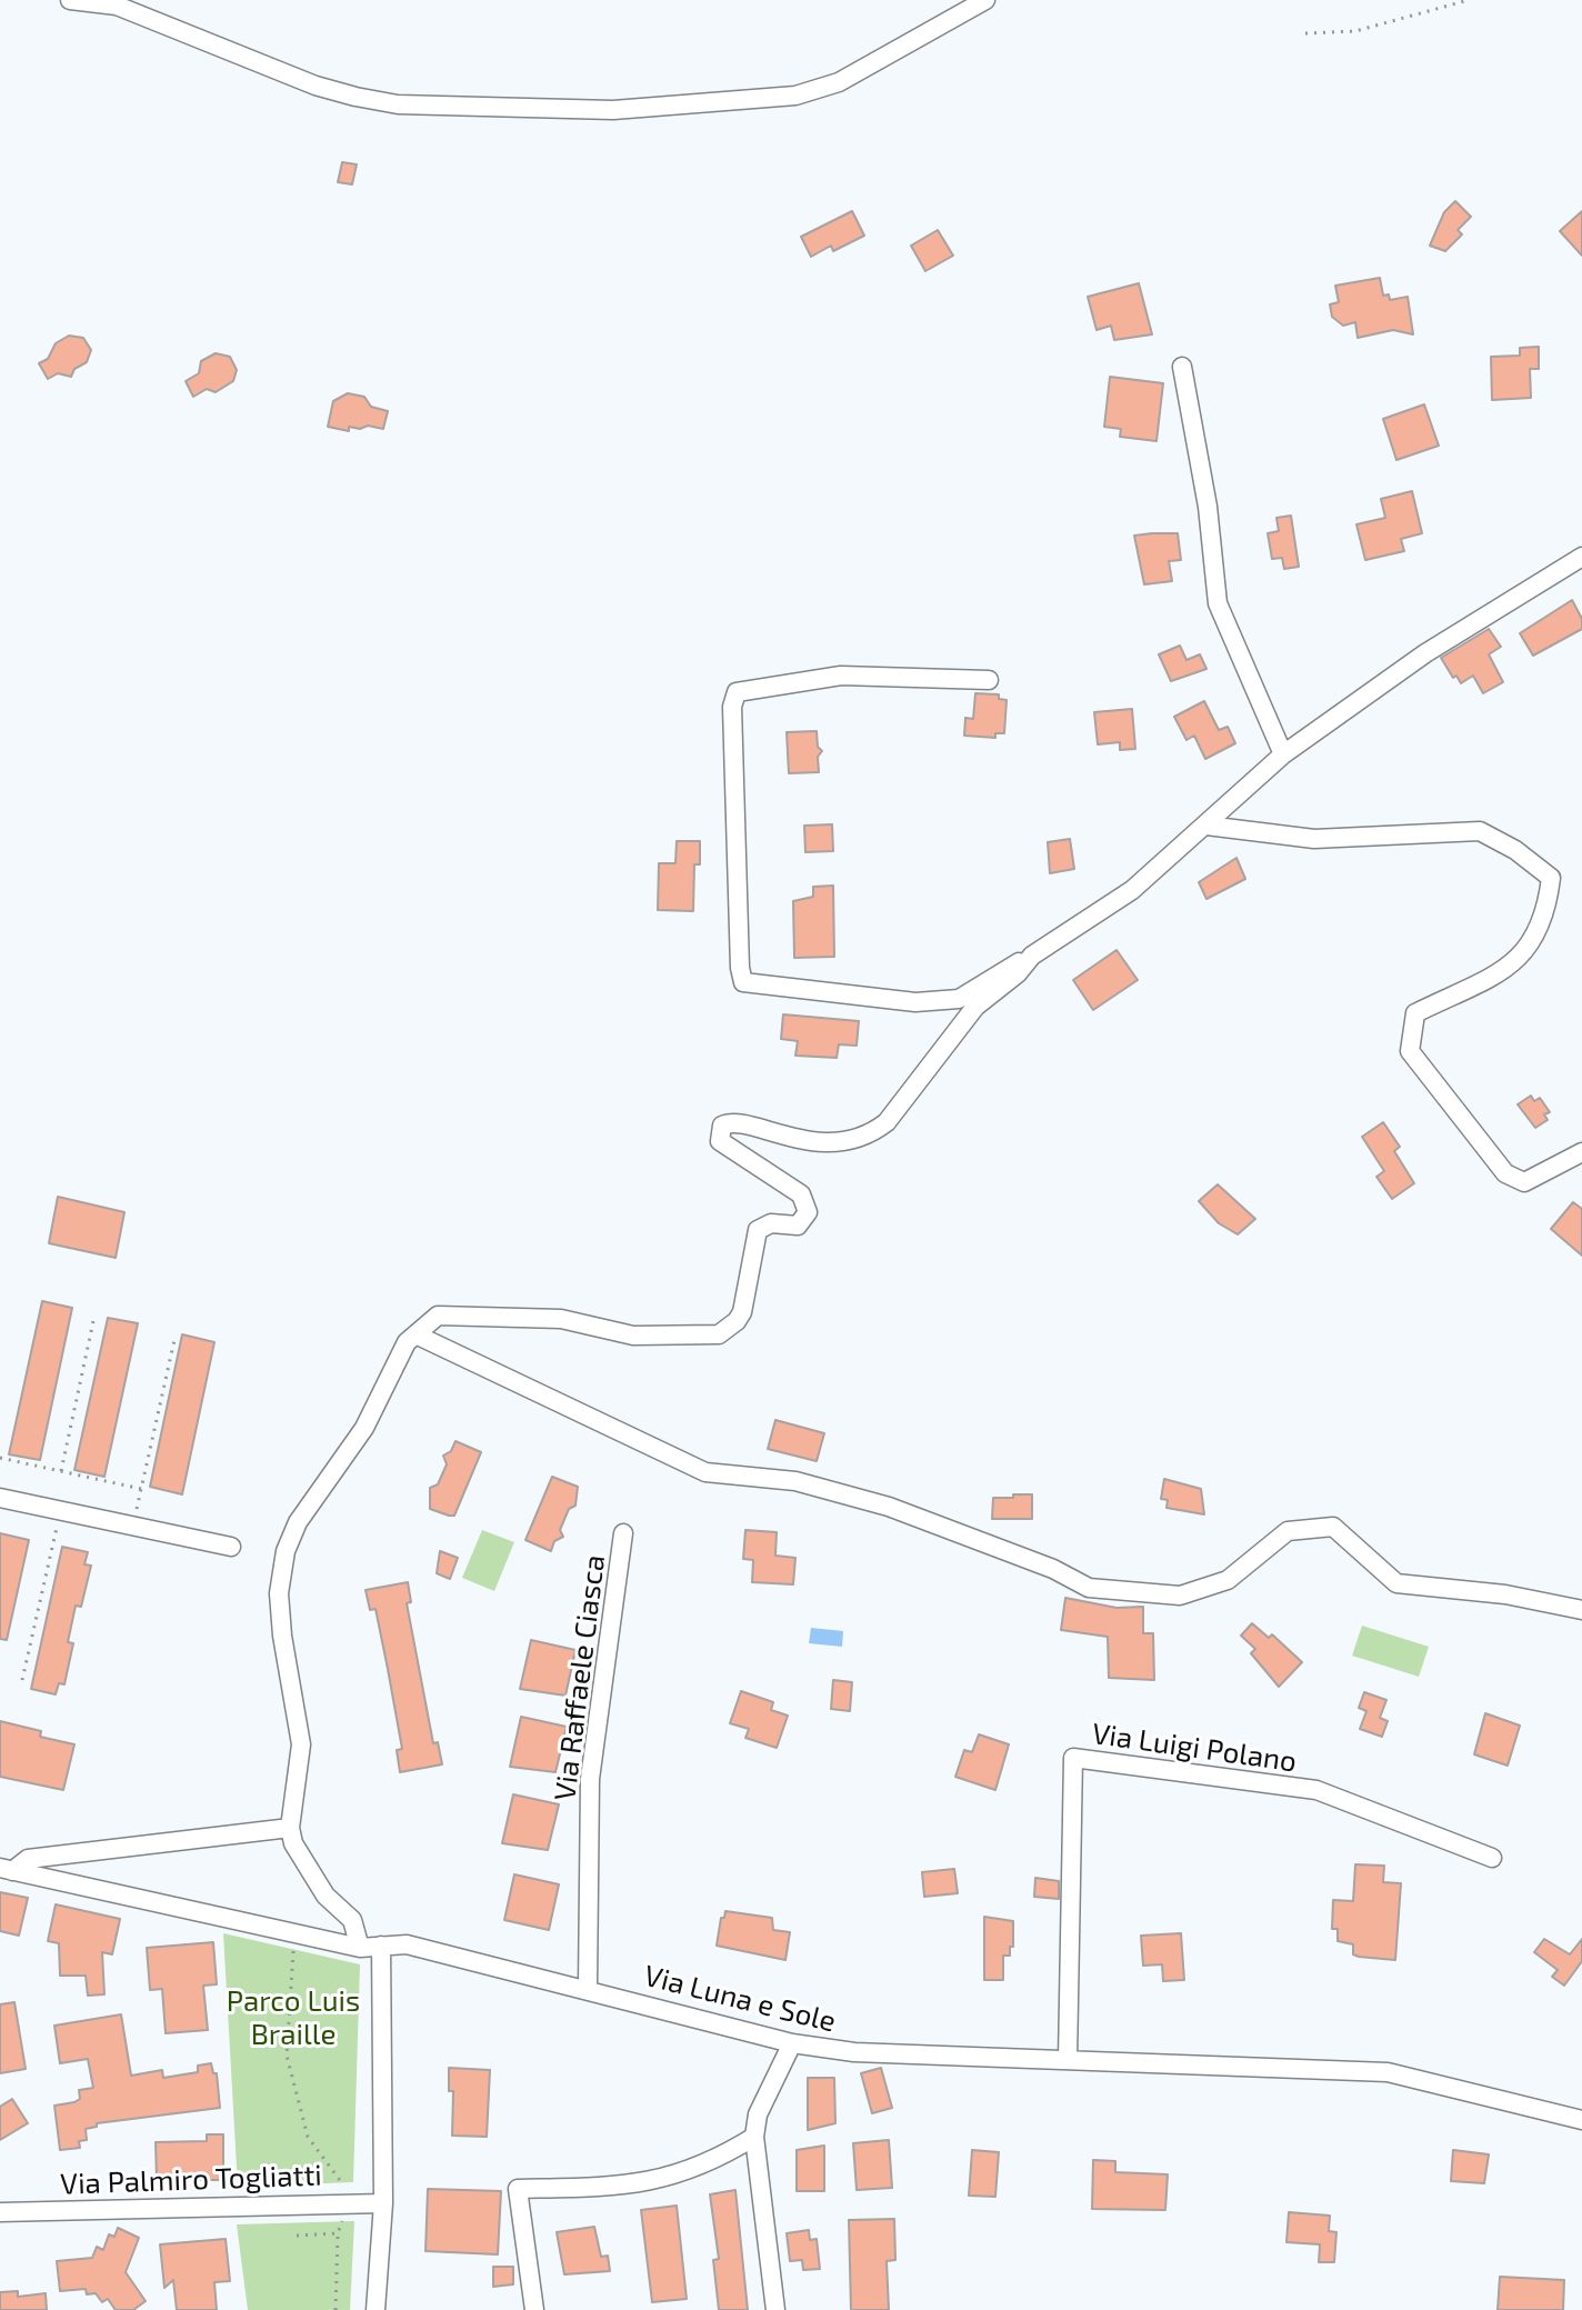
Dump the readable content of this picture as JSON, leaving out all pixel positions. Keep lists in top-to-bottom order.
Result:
{
  "streets": {
    "street": [
      "Via Raffaele Ciasca",
      "Via Luigi Polano",
      "Via Luna e Sole",
      "Via Palmiro Togliatti"
    ]
  },
  "crossings": [
    ["Via Raffaele Ciasca", "Via Luna e Sole"],
    ["Via Luigi Polano", "Via Luna e Sole"]
  ],
  "parks": ["Parco Luis Braille"]
}
